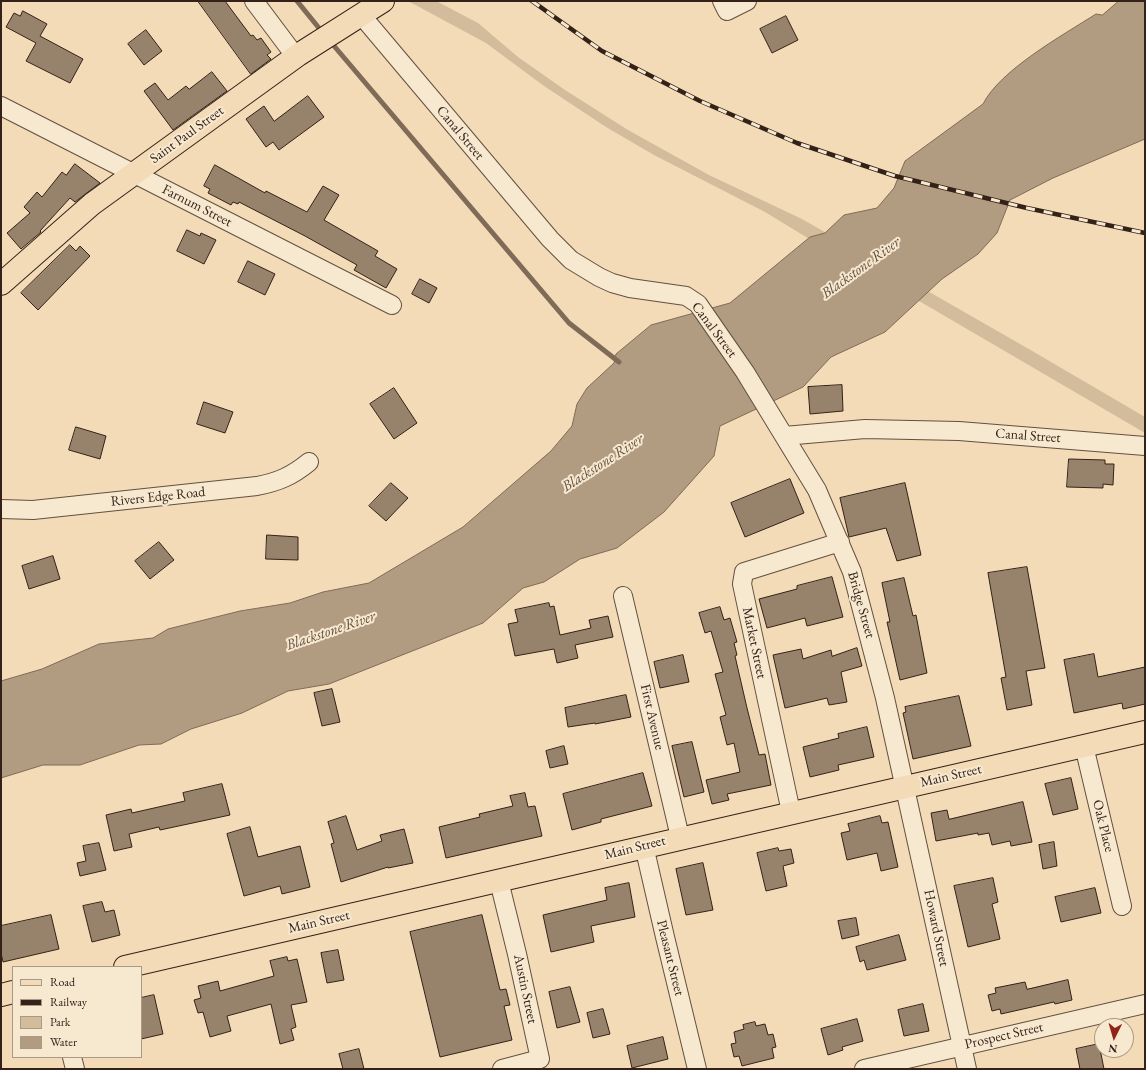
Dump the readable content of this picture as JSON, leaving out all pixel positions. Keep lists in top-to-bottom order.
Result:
{
  "streets": {
    "main road": ["Saint Paul Street", "Main Street"],
    "street": [
      "Canal Street",
      "Farnum Street",
      "Rivers Edge Road",
      "Bridge Street",
      "Market Street",
      "First Avenue",
      "Oak Place",
      "Howard Street",
      "Pleasant Street",
      "Austin Street",
      "Prospect Street"
    ]
  },
  "crossings": [
    ["Canal Street", "Saint Paul Street"],
    ["Canal Street", "Bridge Street"],
    ["Saint Paul Street", "Farnum Street"],
    ["Bridge Street", "Market Street"],
    ["Bridge Street", "Main Street"],
    ["Bridge Street", "Howard Street"],
    ["Market Street", "Main Street"],
    ["First Avenue", "Main Street"],
    ["Main Street", "Oak Place"],
    ["Main Street", "Howard Street"],
    ["Main Street", "Pleasant Street"],
    ["Main Street", "Austin Street"],
    ["Howard Street", "Prospect Street"]
  ],
  "water": ["Blackstone River"],
  "legend": [
    "Road",
    "Railway",
    "Park",
    "Water"
  ],
  "north": "bottom"
}
